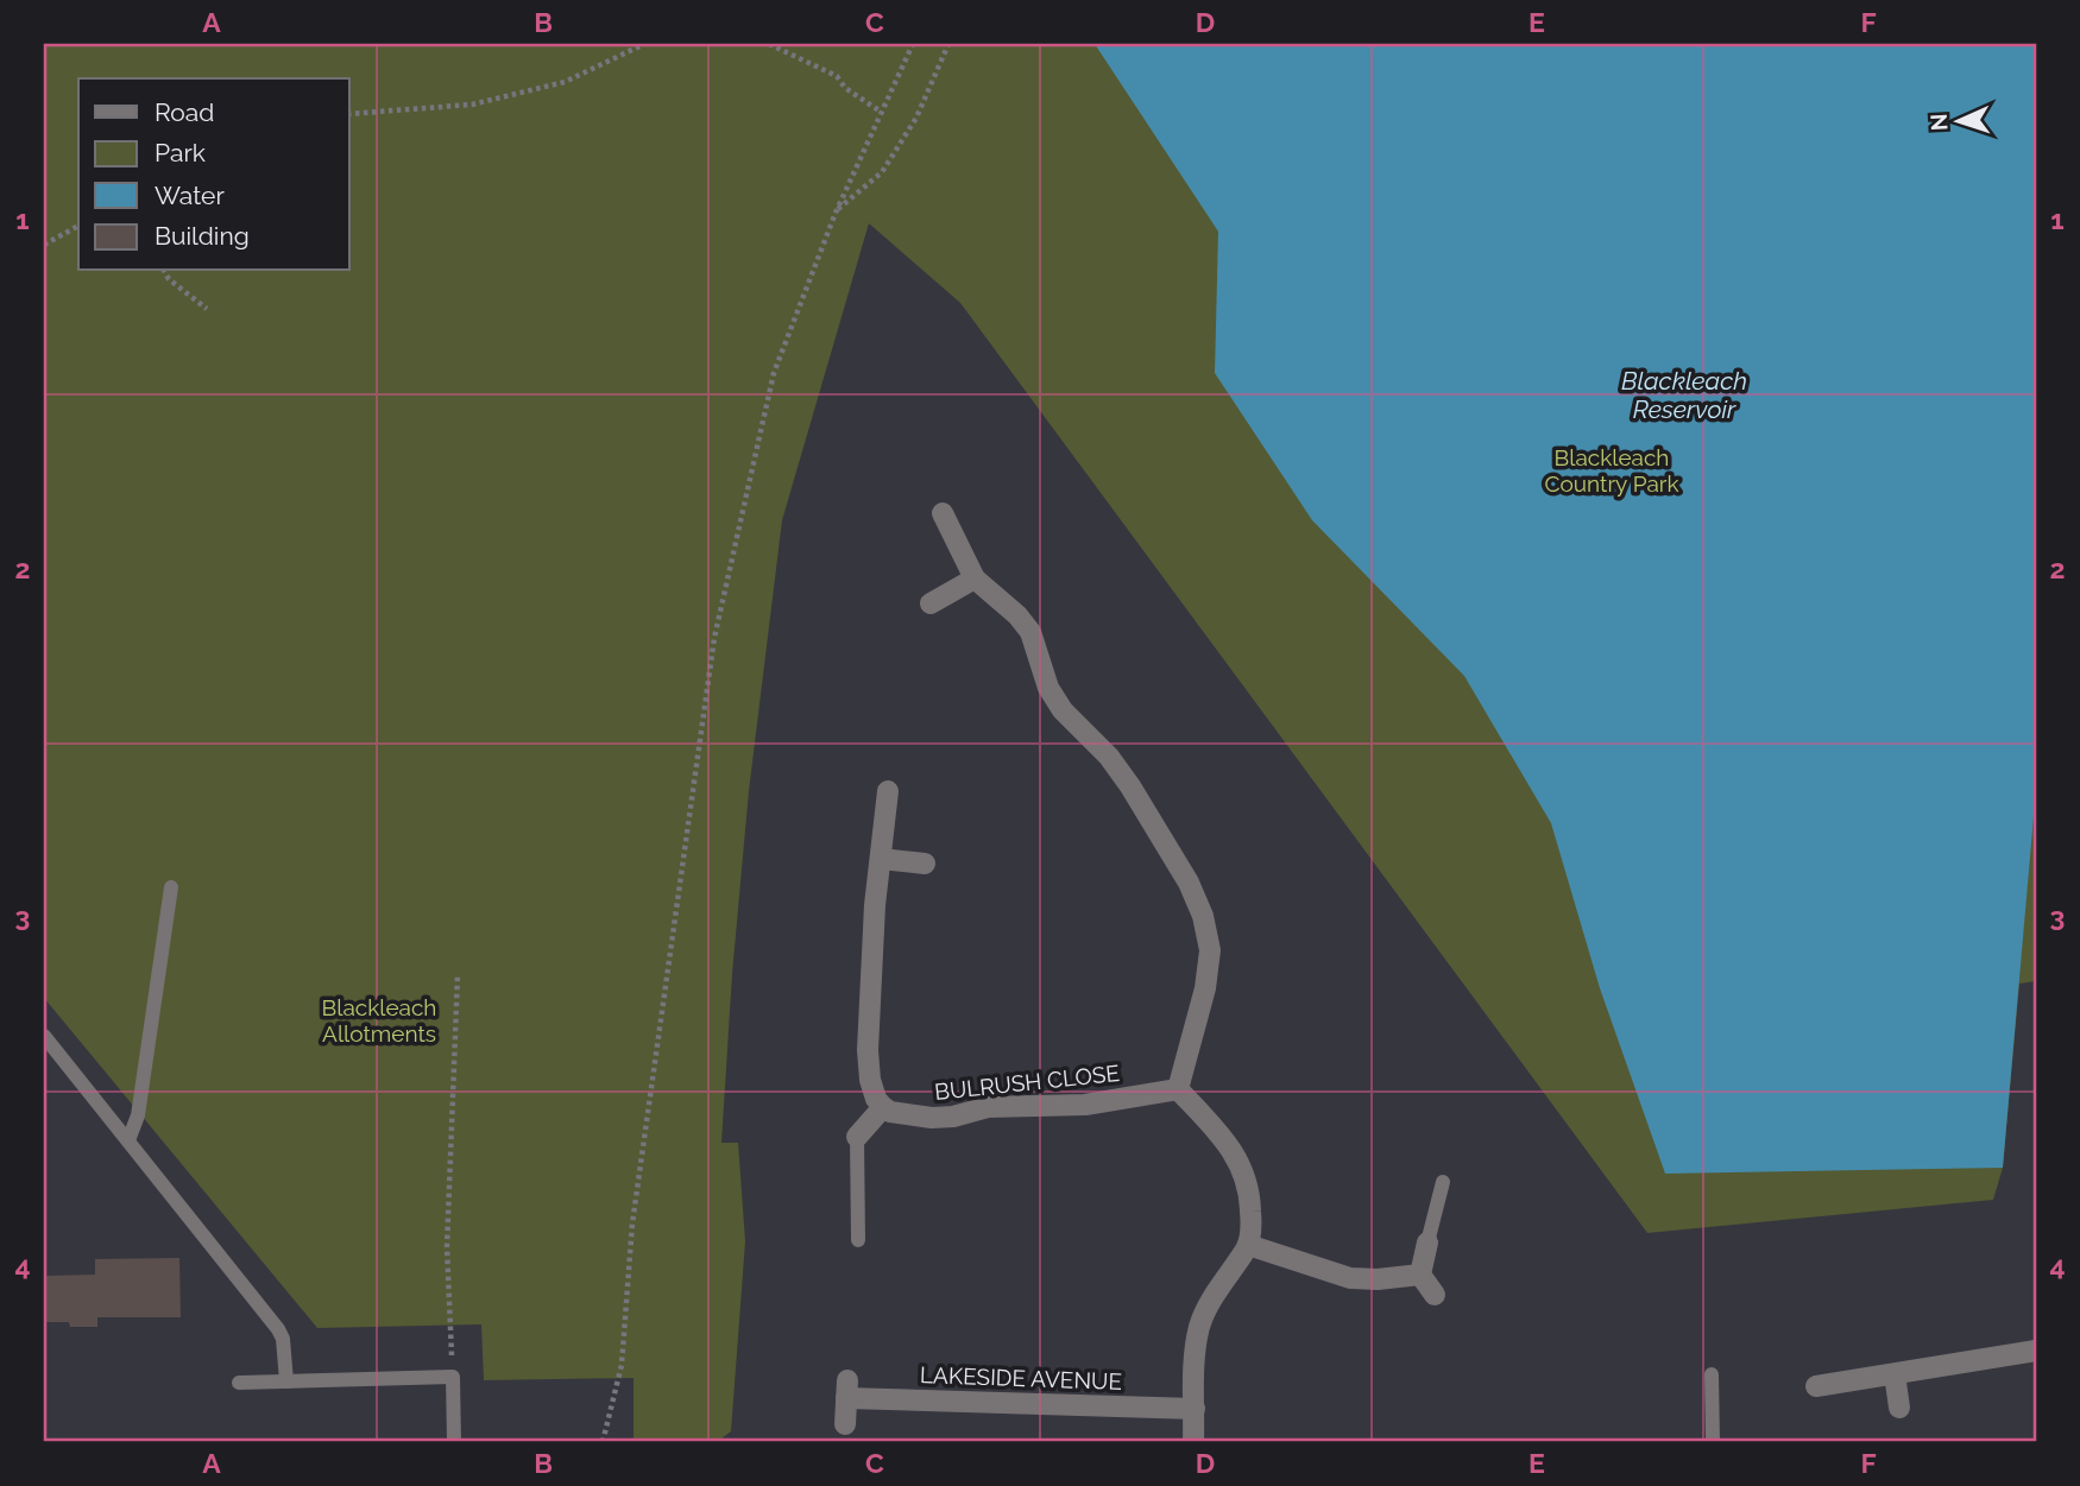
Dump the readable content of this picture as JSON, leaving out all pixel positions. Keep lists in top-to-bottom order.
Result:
{
  "streets": {
    "street": ["BULRUSH CLOSE", "LAKESIDE AVENUE"]
  },
  "water": ["Blackleach Reservoir"],
  "parks": ["Blackleach Country Park", "Blackleach Allotments"],
  "legend": [
    "Road",
    "Park",
    "Water",
    "Building"
  ],
  "north": "left",
  "grid": {
    "columns": [
      "A",
      "B",
      "C",
      "D",
      "E",
      "F"
    ],
    "rows": [
      "1",
      "2",
      "3",
      "4"
    ]
  }
}
